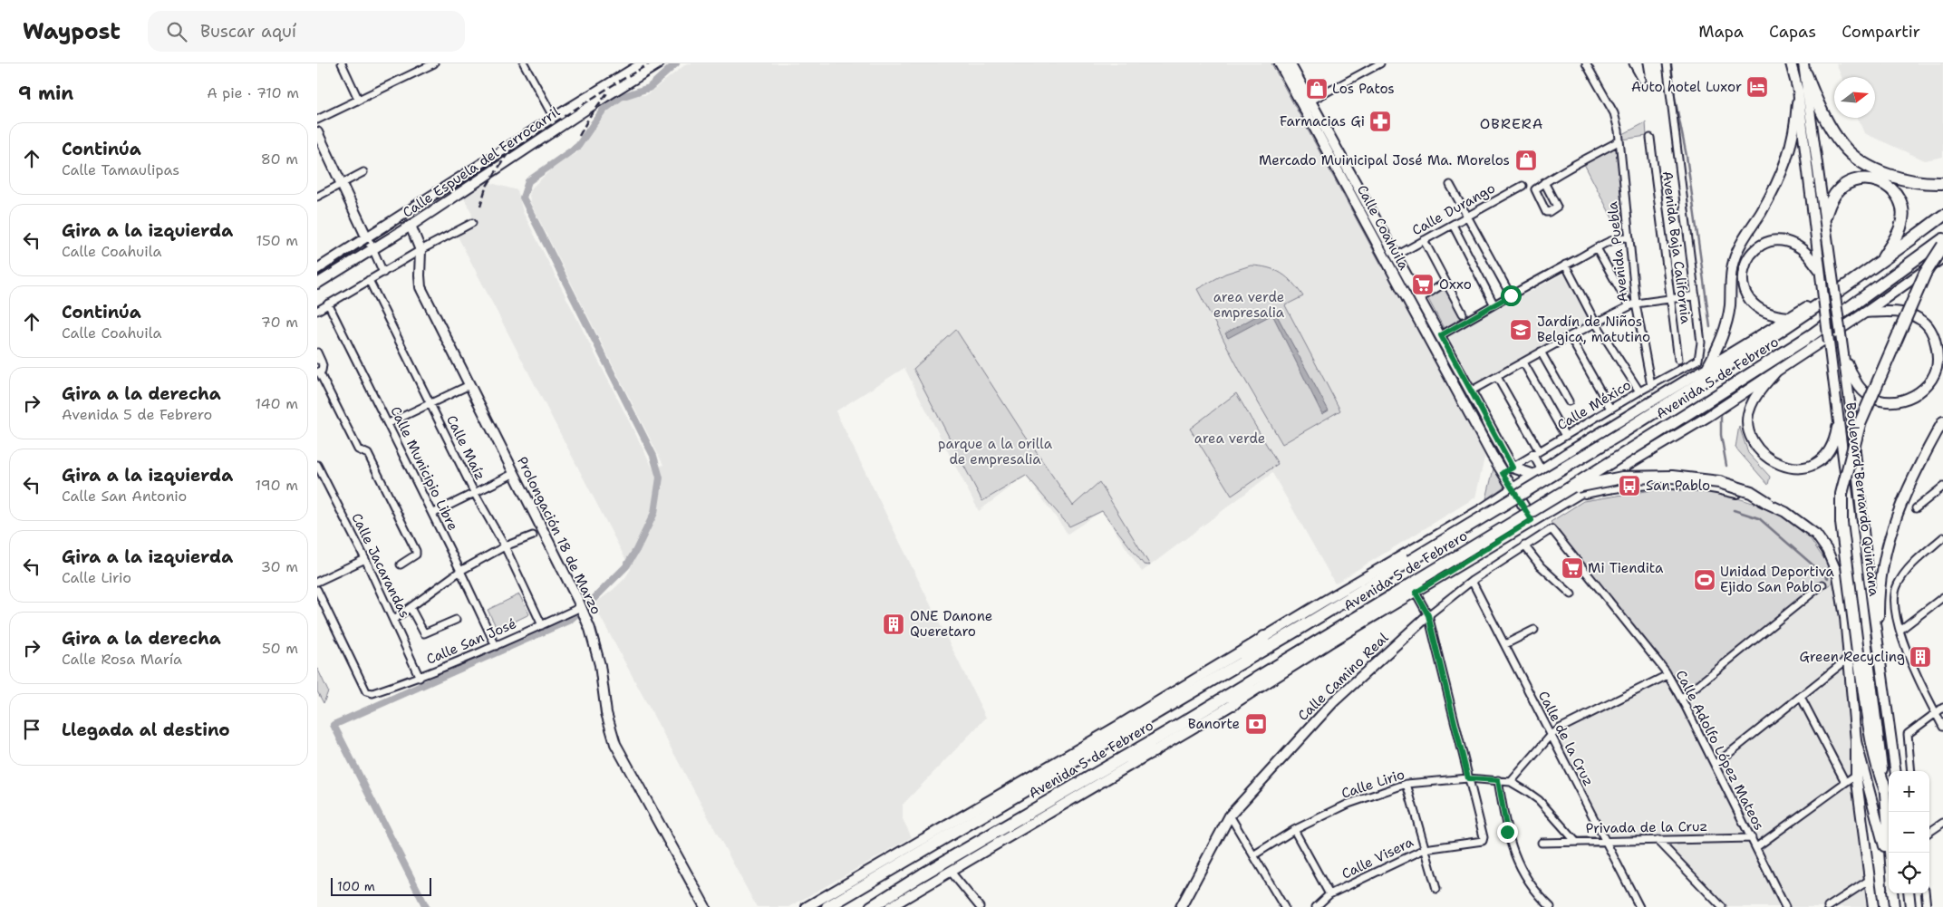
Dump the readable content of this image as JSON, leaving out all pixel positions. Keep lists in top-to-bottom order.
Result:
{
  "streets": {
    "highway": ["Avenida 5 de Febrero"],
    "main road": [
      "Calle Espuela del Ferrocarril",
      "Calle Coahuila",
      "Boulevard Bernardo Quintana",
      "Prolongación 18 de Marzo",
      "Calle Camino Real"
    ],
    "street": [
      "Calle Durango",
      "Avenida Baja California",
      "Avenida Puebla",
      "Calle México",
      "Calle Maíz",
      "Calle Municipio Libre",
      "Calle Jacarandas",
      "Calle San José",
      "Calle de la Cruz",
      "Calle Adolfo López Mateos",
      "Calle Lirio",
      "Privada de la Cruz",
      "Calle Visera"
    ]
  },
  "crossings": [
    ["Calle Espuela del Ferrocarril", "Prolongación 18 de Marzo"],
    ["Calle Durango", "Calle Coahuila"],
    ["Calle Coahuila", "Avenida 5 de Febrero"],
    ["Calle Coahuila", "Calle México"],
    ["Avenida Puebla", "Calle México"],
    ["Calle Maíz", "Calle San José"],
    ["Calle Municipio Libre", "Calle San José"],
    ["Prolongación 18 de Marzo", "Calle San José"],
    ["Calle Jacarandas", "Calle San José"],
    ["Calle Camino Real", "Calle de la Cruz"],
    ["Calle Camino Real", "Calle Adolfo López Mateos"],
    ["Calle de la Cruz", "Privada de la Cruz"],
    ["Calle Adolfo López Mateos", "Privada de la Cruz"],
    ["Calle Lirio", "Calle Visera"]
  ],
  "districts": ["OBRERA"],
  "parks": ["area verde empresalia", "area verde", "parque a la orilla de empresalia"],
  "places": {
    "hotel": ["Auto hotel Luxor"],
    "shop": ["Los Patos", "Mercado Muinicipal José Ma. Morelos"],
    "pharmacy": ["Farmacias Gi"],
    "supermarket": ["Oxxo", "Mi Tiendita"],
    "school or university": ["Jardín de Niños Belgica, matutino"],
    "bus stop": ["San Pablo"],
    "sports": ["Unidad Deportiva Ejido San Pablo"],
    "building": ["ONE Danone Queretaro", "Green Recycling"],
    "bank": ["Banorte"]
  },
  "scale_bar": "100 m",
  "north": "right",
  "page": {
    "header": "Waypost",
    "search": "Buscar aquí",
    "nav": ["Mapa", "Capas", "Compartir"],
    "heading": ["9 min", "A pie · 710 m"],
    "list": [
      ["Continúa", "Calle Tamaulipas", "80 m"],
      ["Gira a la izquierda", "Calle Coahuila", "150 m"],
      ["Continúa", "Calle Coahuila", "70 m"],
      ["Gira a la derecha", "Avenida 5 de Febrero", "140 m"],
      ["Gira a la izquierda", "Calle San Antonio", "190 m"],
      ["Gira a la izquierda", "Calle Lirio", "30 m"],
      ["Gira a la derecha", "Calle Rosa María", "50 m"],
      "Llegada al destino"
    ],
    "map_buttons": ["+", "−"],
    "scale": "100 m"
  }
}
